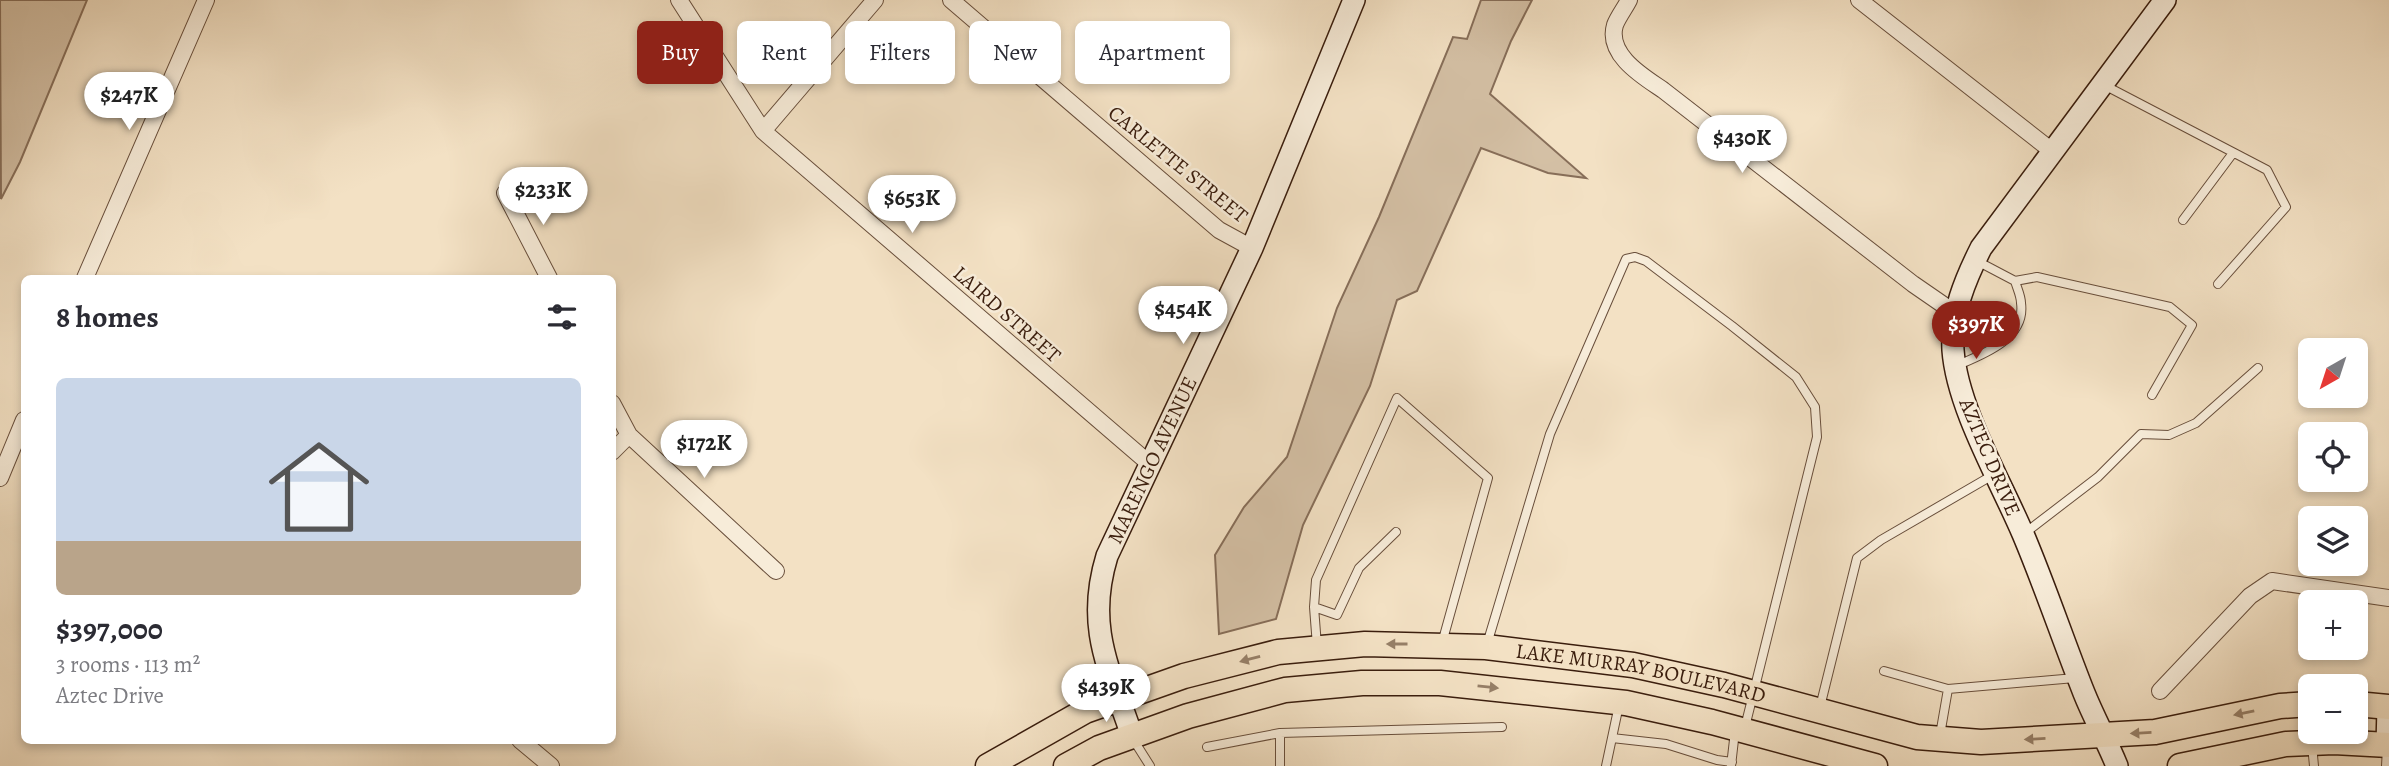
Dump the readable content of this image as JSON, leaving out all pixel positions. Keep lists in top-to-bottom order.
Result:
{
  "streets": {
    "main road": ["LAKE MURRAY BOULEVARD"],
    "street": [
      "CARLETTE STREET",
      "LAIRD STREET",
      "AZTEC DRIVE",
      "MARENGO AVENUE"
    ]
  },
  "crossings": [
    ["CARLETTE STREET", "MARENGO AVENUE"],
    ["LAIRD STREET", "MARENGO AVENUE"],
    ["AZTEC DRIVE", "LAKE MURRAY BOULEVARD"],
    ["MARENGO AVENUE", "LAKE MURRAY BOULEVARD"]
  ],
  "north": "bottom left",
  "page": {
    "chip": [
      "Buy",
      "Rent",
      "Filters",
      "New",
      "Apartment"
    ],
    "price": [
      "$247K",
      "$430K",
      "$233K",
      "$653K",
      "$454K",
      "$397K",
      "$172K",
      "$439K"
    ],
    "heading": "8 homes",
    "map_buttons": ["+", "−"],
    "list": [
      {
        "name": "$397,000",
        "note": "3 rooms · 113 m² · Aztec Drive"
      }
    ]
  }
}
